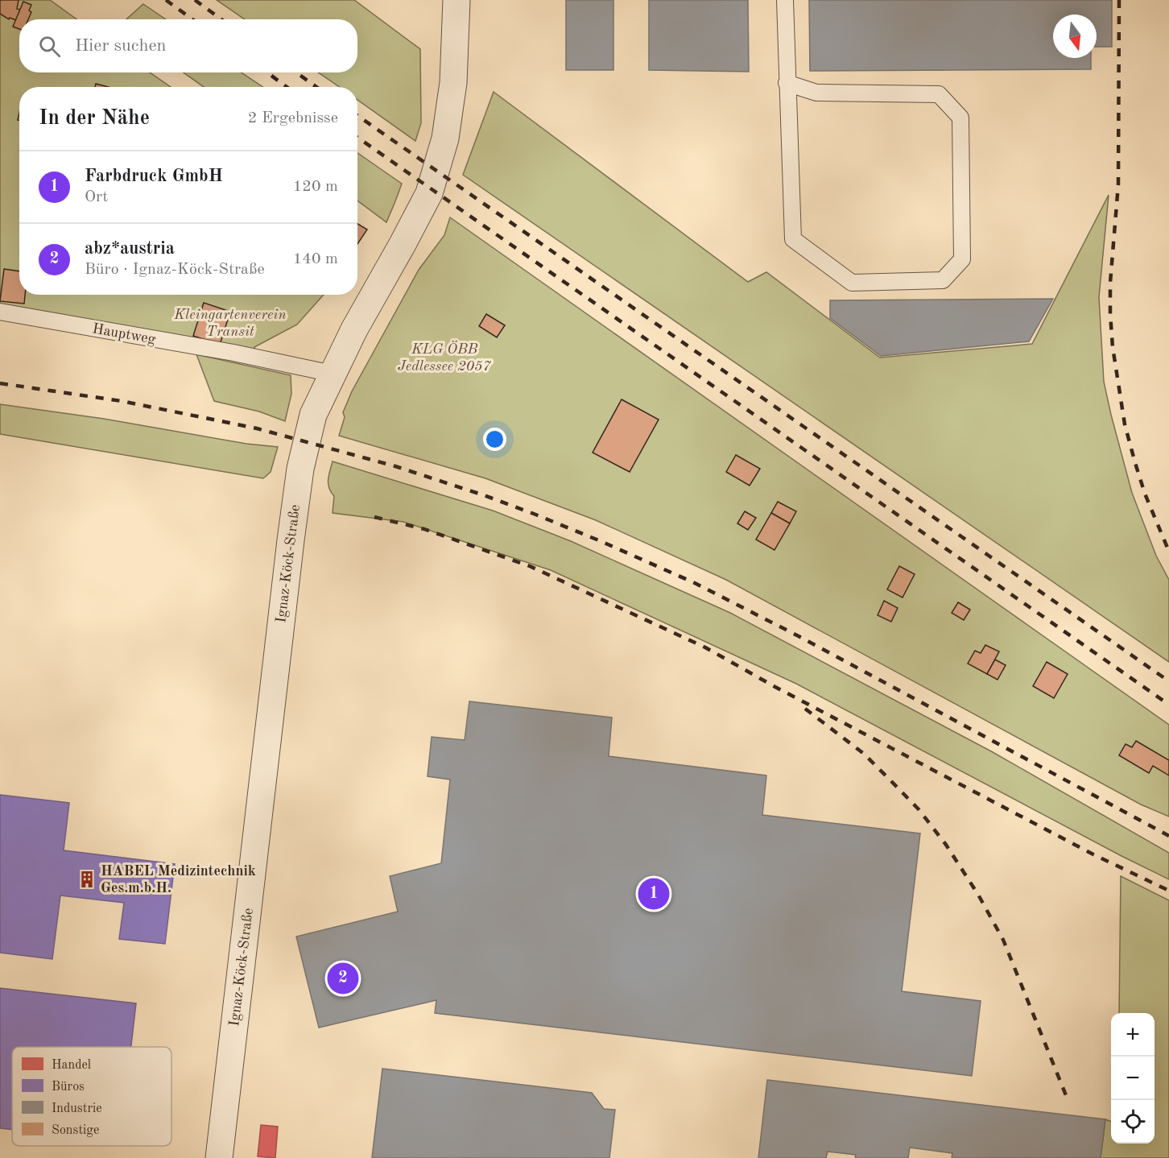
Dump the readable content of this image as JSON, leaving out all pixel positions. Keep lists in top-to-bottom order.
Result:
{
  "streets": {
    "street": ["Ignaz-Köck-Straße"],
    "lane": ["Hauptweg"]
  },
  "crossings": [
    ["Hauptweg", "Ignaz-Köck-Straße"]
  ],
  "parks": ["Kleingartenverein Transit", "KLG ÖBB Jedlessee 2057"],
  "places": {
    "building": ["HABEL Medizintechnik Ges.m.b.H."]
  },
  "legend": [
    "Handel",
    "Büros",
    "Industrie",
    "Sonstige"
  ],
  "north": "bottom",
  "page": {
    "search": "Hier suchen",
    "heading": ["In der Nähe", "2 Ergebnisse"],
    "list": [
      {
        "mark": "1",
        "name": "Farbdruck GmbH",
        "note": "Ort",
        "value": "120 m"
      },
      {
        "mark": "2",
        "name": "abz*austria",
        "note": "Büro · Ignaz-Köck-Straße",
        "value": "140 m"
      }
    ],
    "pins": ["1", "2"],
    "map_buttons": ["+", "−"]
  }
}
